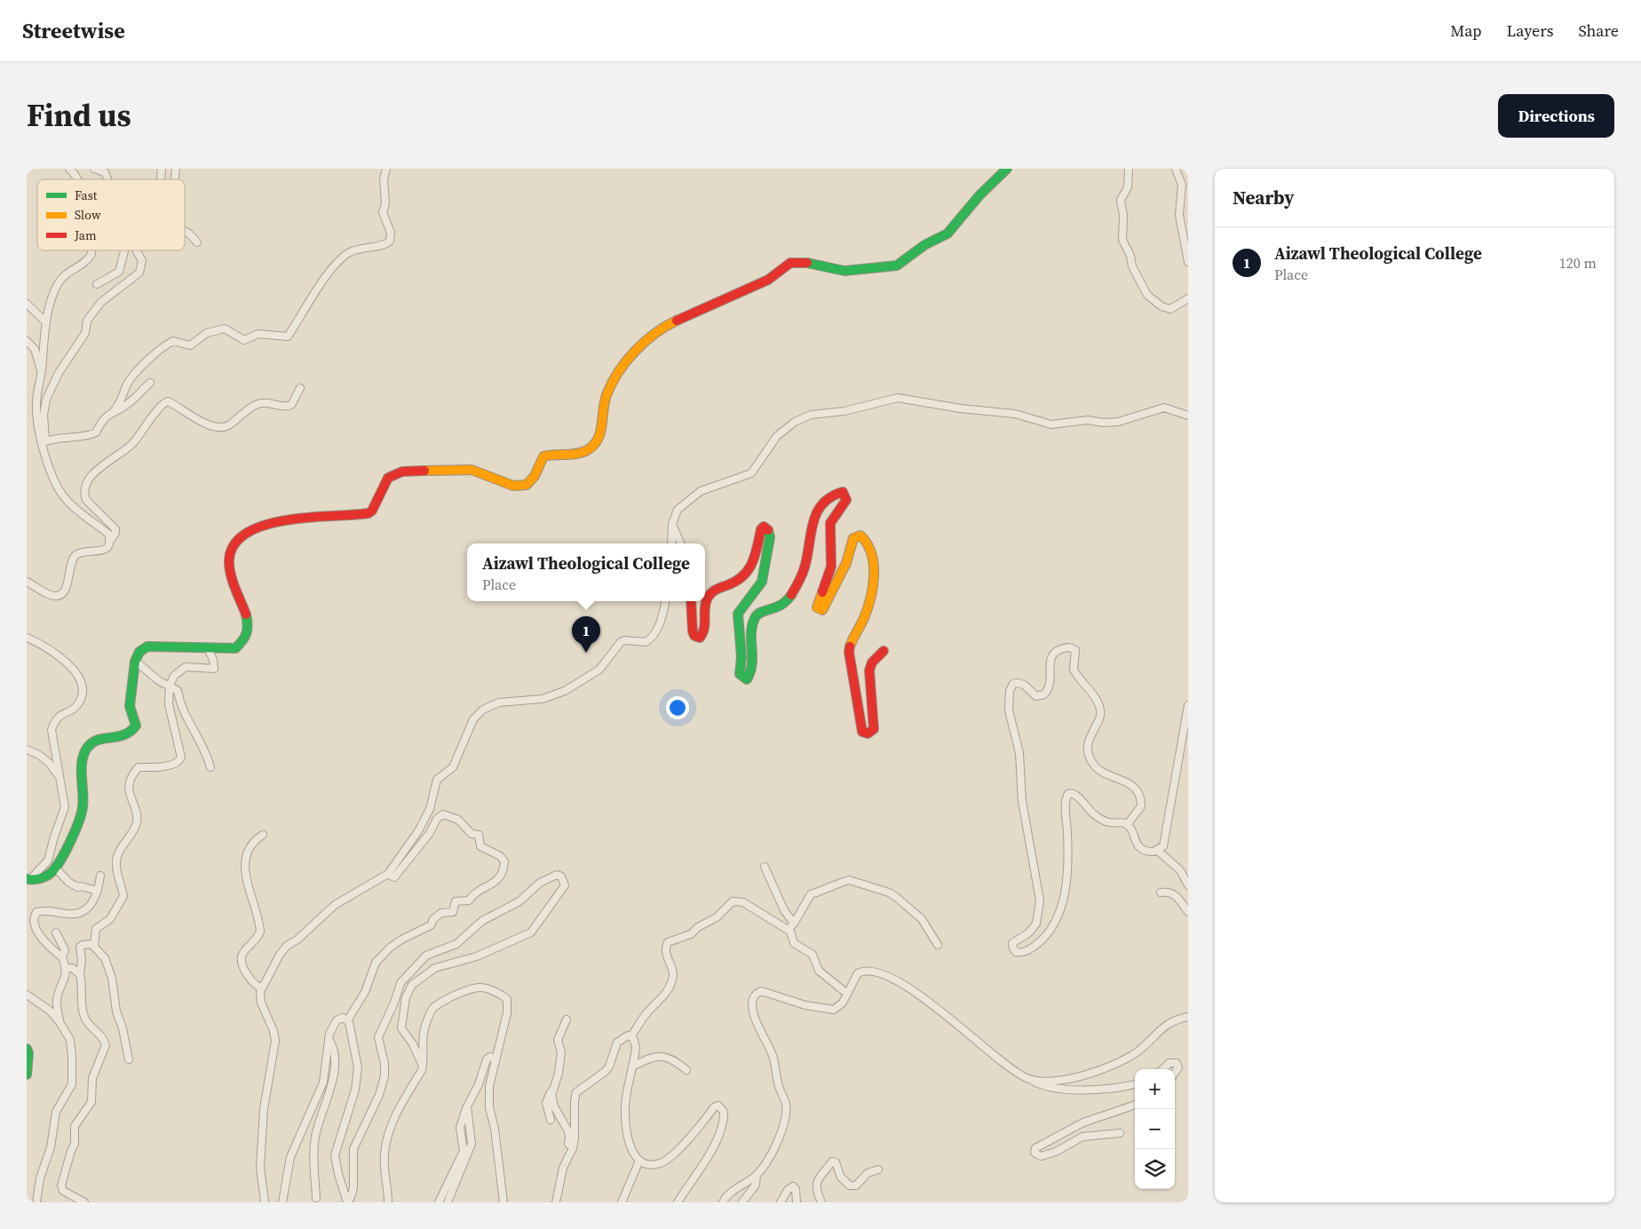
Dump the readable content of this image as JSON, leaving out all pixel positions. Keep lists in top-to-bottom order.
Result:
{
  "legend": ["Fast", "Slow", "Jam"],
  "page": {
    "header": "Streetwise",
    "nav": ["Map", "Layers", "Share"],
    "title": "Find us",
    "buttons": "Directions",
    "heading": "Nearby",
    "list": [
      {
        "mark": "1",
        "name": "Aizawl Theological College",
        "note": "Place",
        "value": "120 m"
      }
    ],
    "popup": ["Aizawl Theological College", "Place"],
    "pins": "1",
    "map_buttons": ["+", "−"]
  }
}
